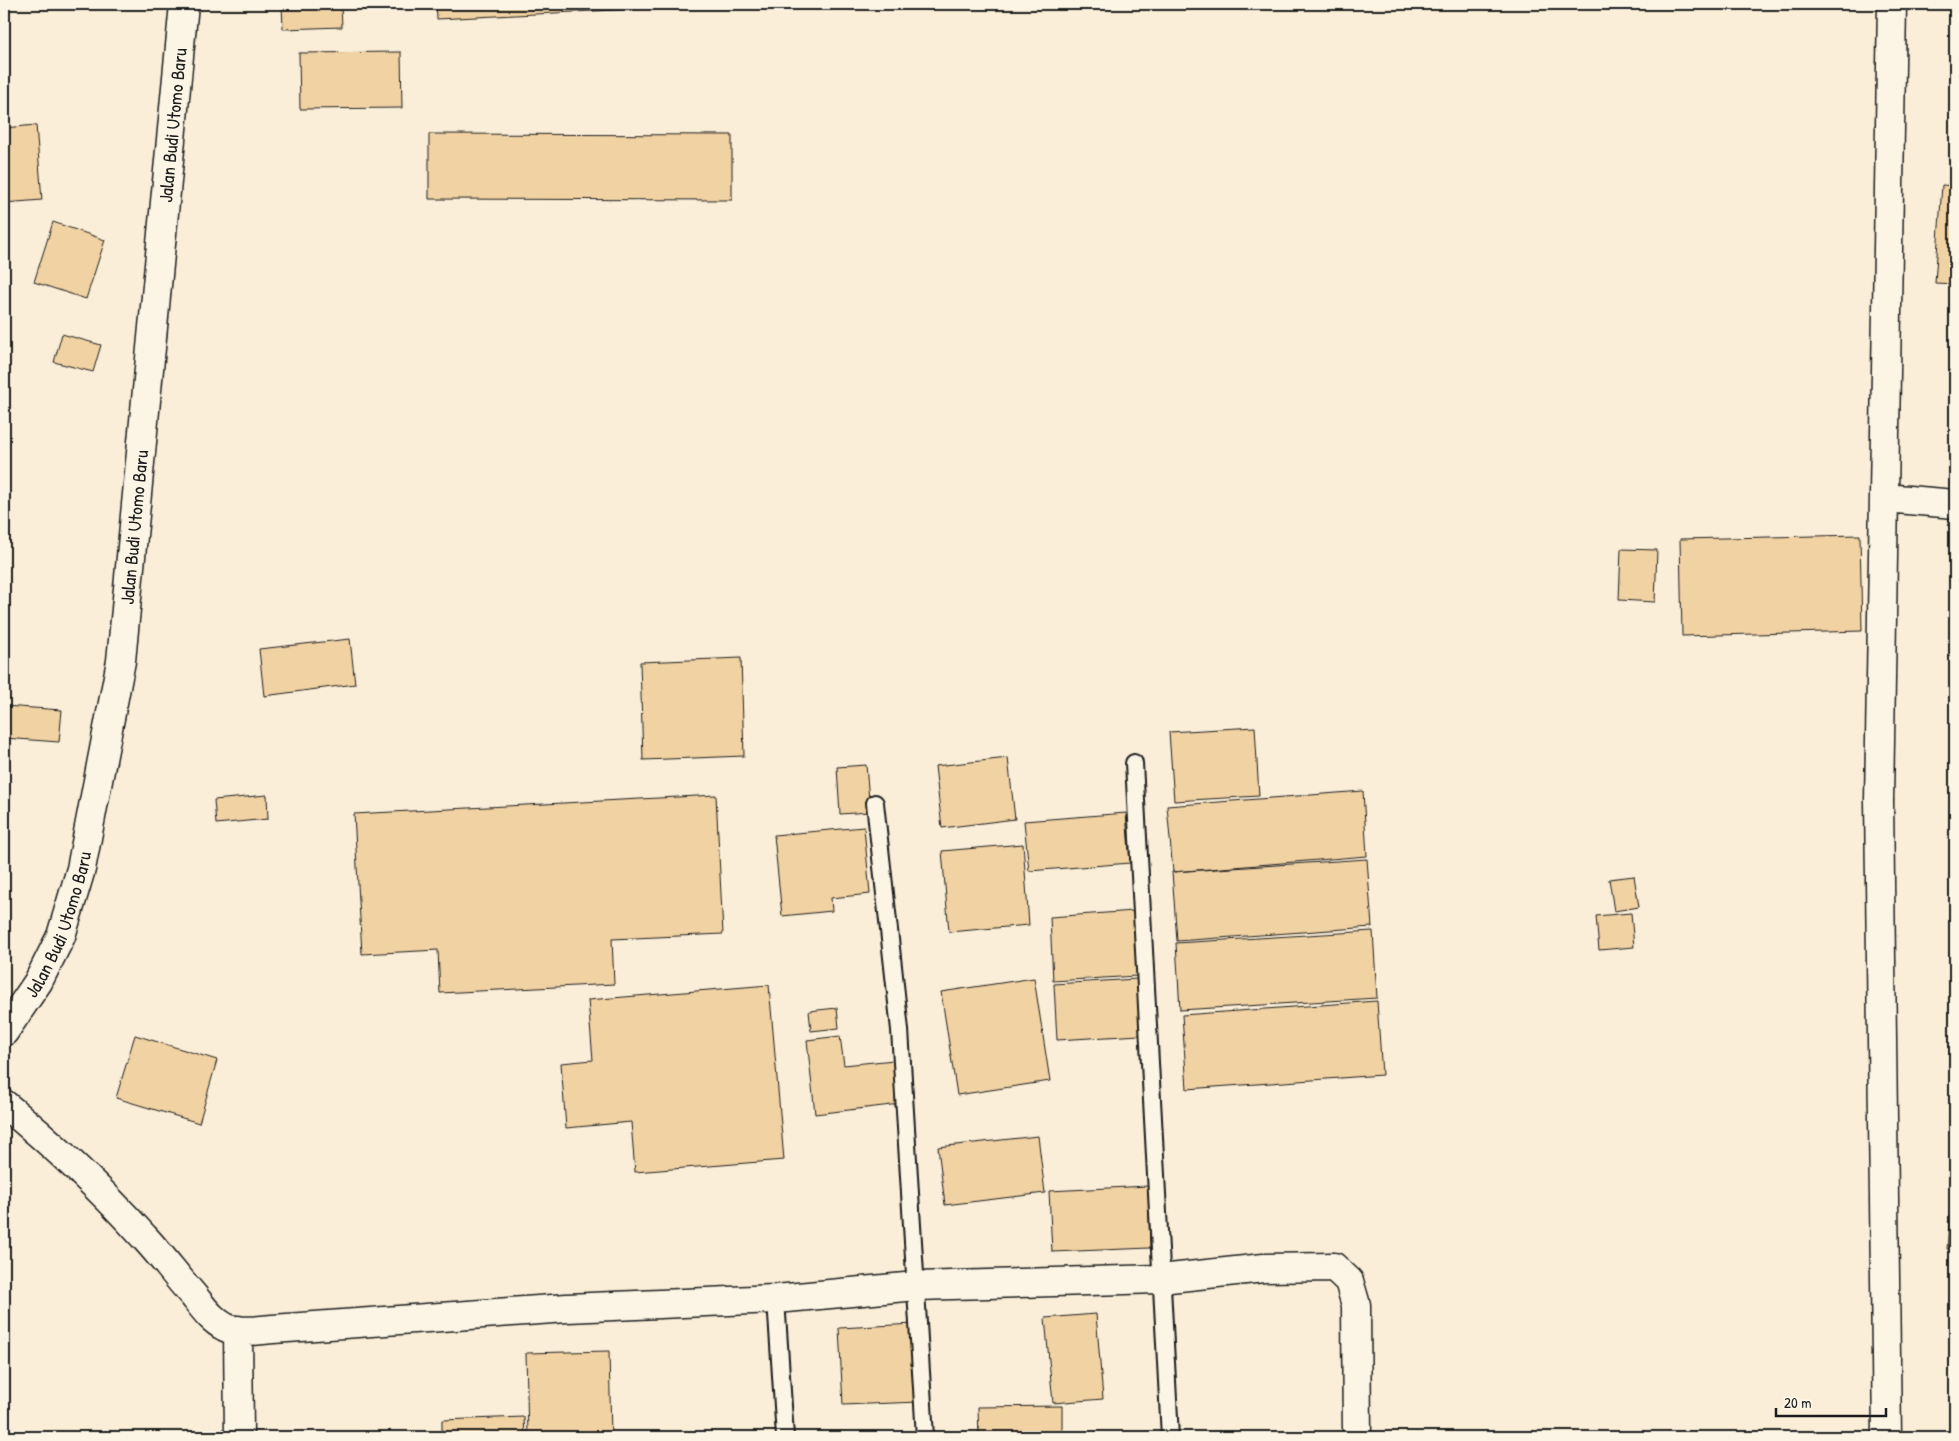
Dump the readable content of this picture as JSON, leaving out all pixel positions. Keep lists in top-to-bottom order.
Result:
{
  "streets": {
    "street": ["Jalan Budi Utomo Baru"]
  },
  "scale_bar": "20 m"
}
